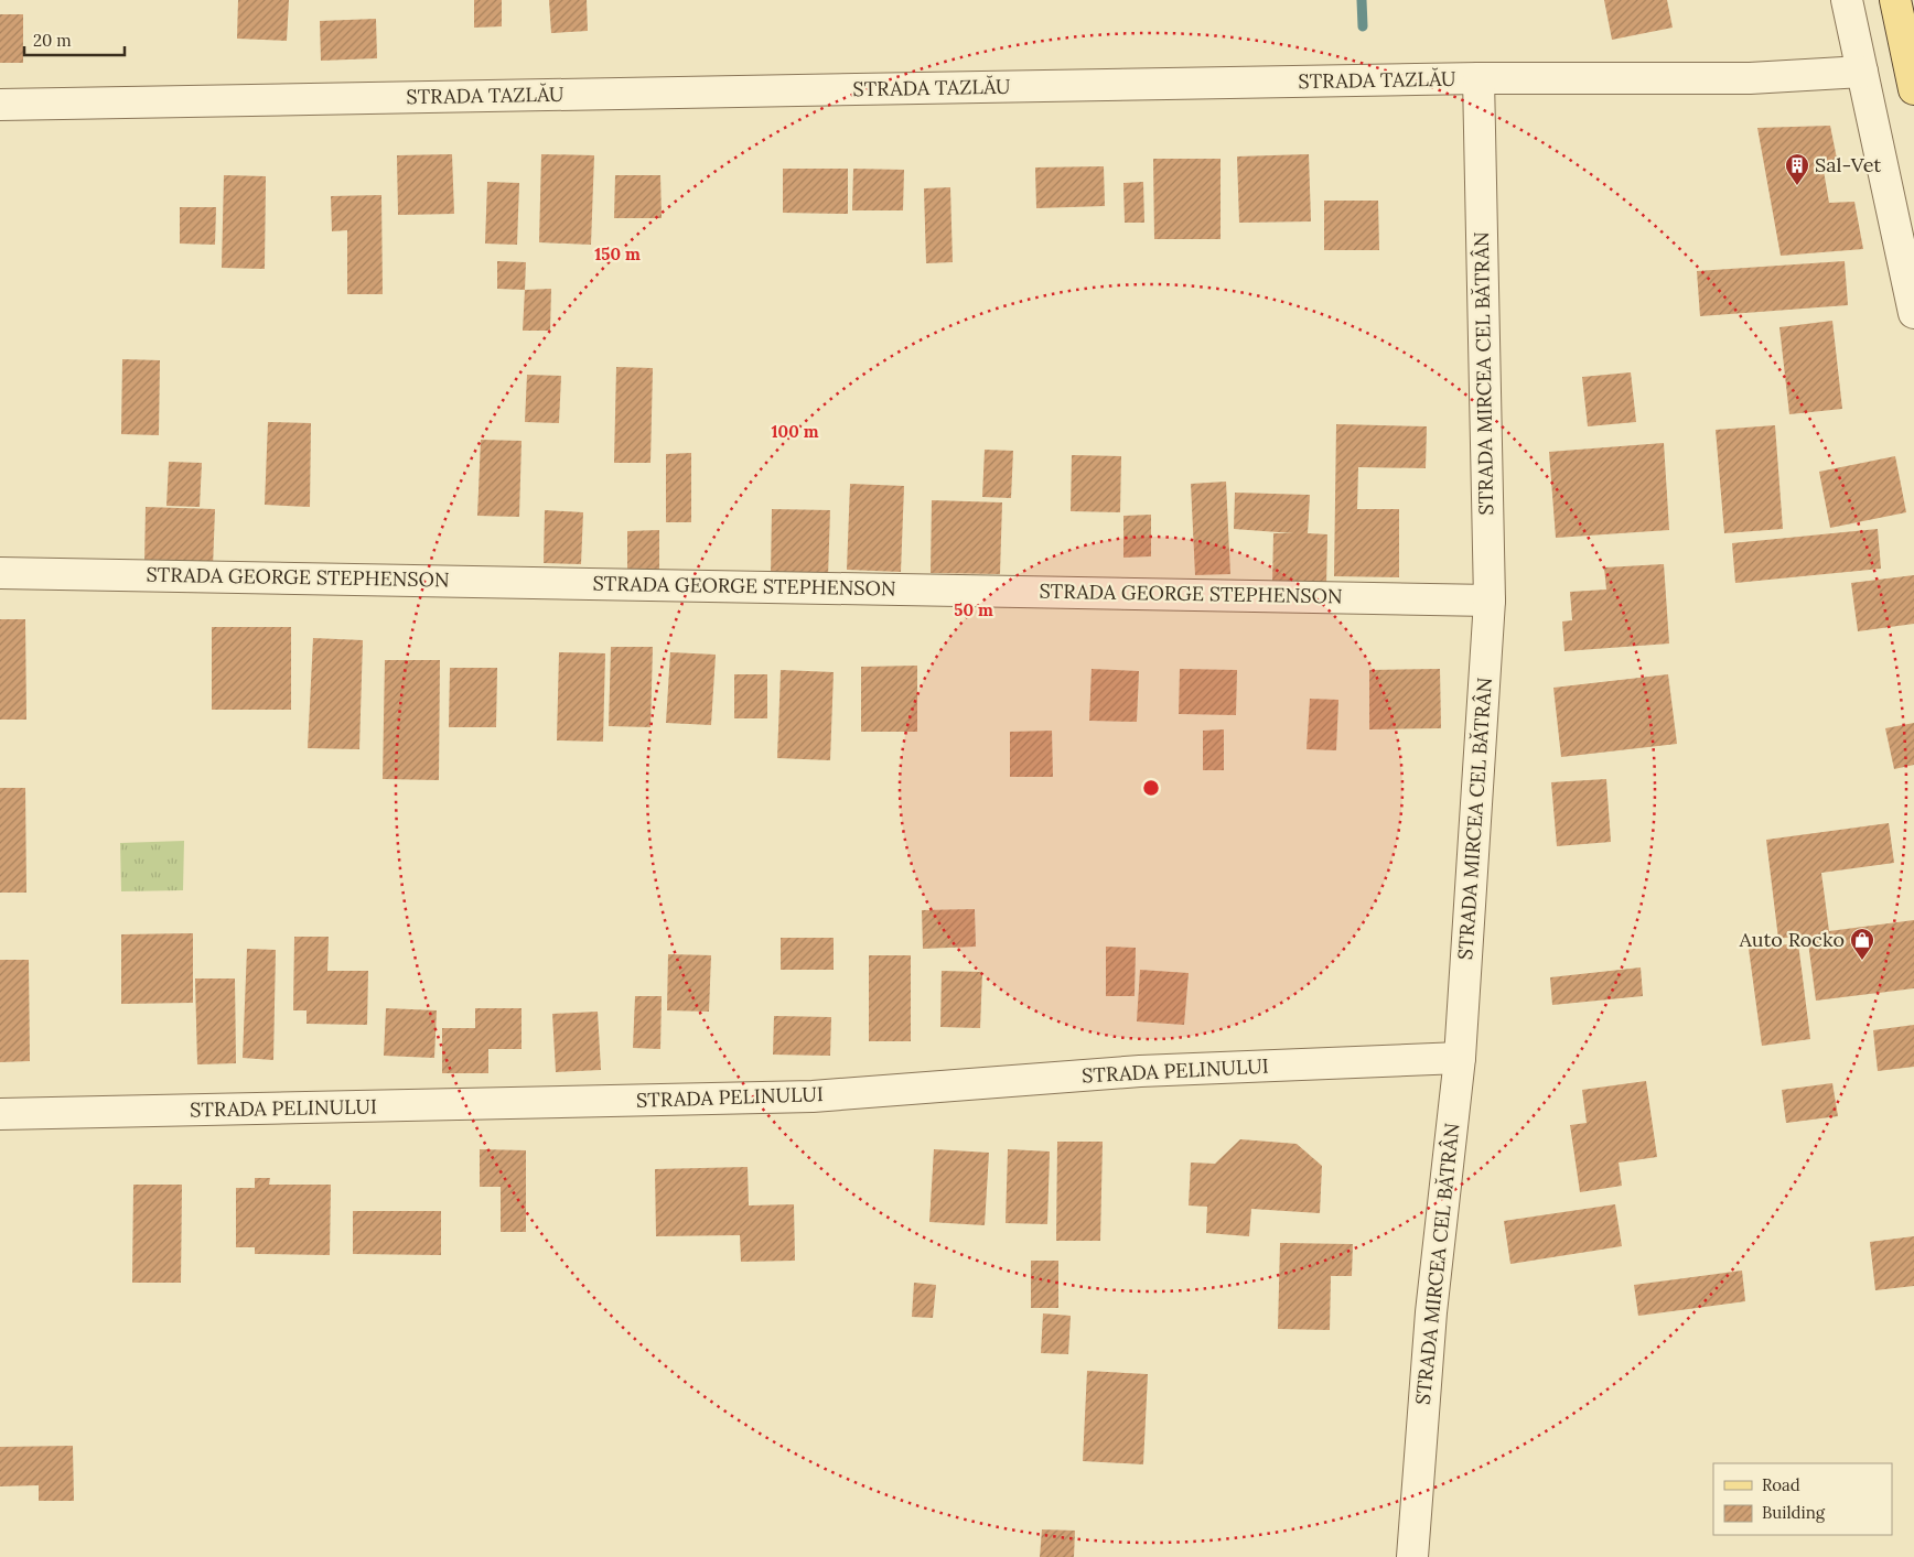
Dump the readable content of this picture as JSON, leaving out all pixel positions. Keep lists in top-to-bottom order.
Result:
{
  "streets": {
    "street": [
      "STRADA TAZLĂU",
      "STRADA MIRCEA CEL BĂTRÂN",
      "STRADA GEORGE STEPHENSON",
      "STRADA PELINULUI"
    ]
  },
  "crossings": [
    ["STRADA TAZLĂU", "STRADA MIRCEA CEL BĂTRÂN"],
    ["STRADA MIRCEA CEL BĂTRÂN", "STRADA GEORGE STEPHENSON"],
    ["STRADA MIRCEA CEL BĂTRÂN", "STRADA PELINULUI"]
  ],
  "places": {
    "building": ["Sal-Vet"],
    "shop": ["Auto Rocko"]
  },
  "legend": ["Road", "Building"],
  "scale_bar": "20 m",
  "rings": ["150 m", "100 m", "50 m"]
}
